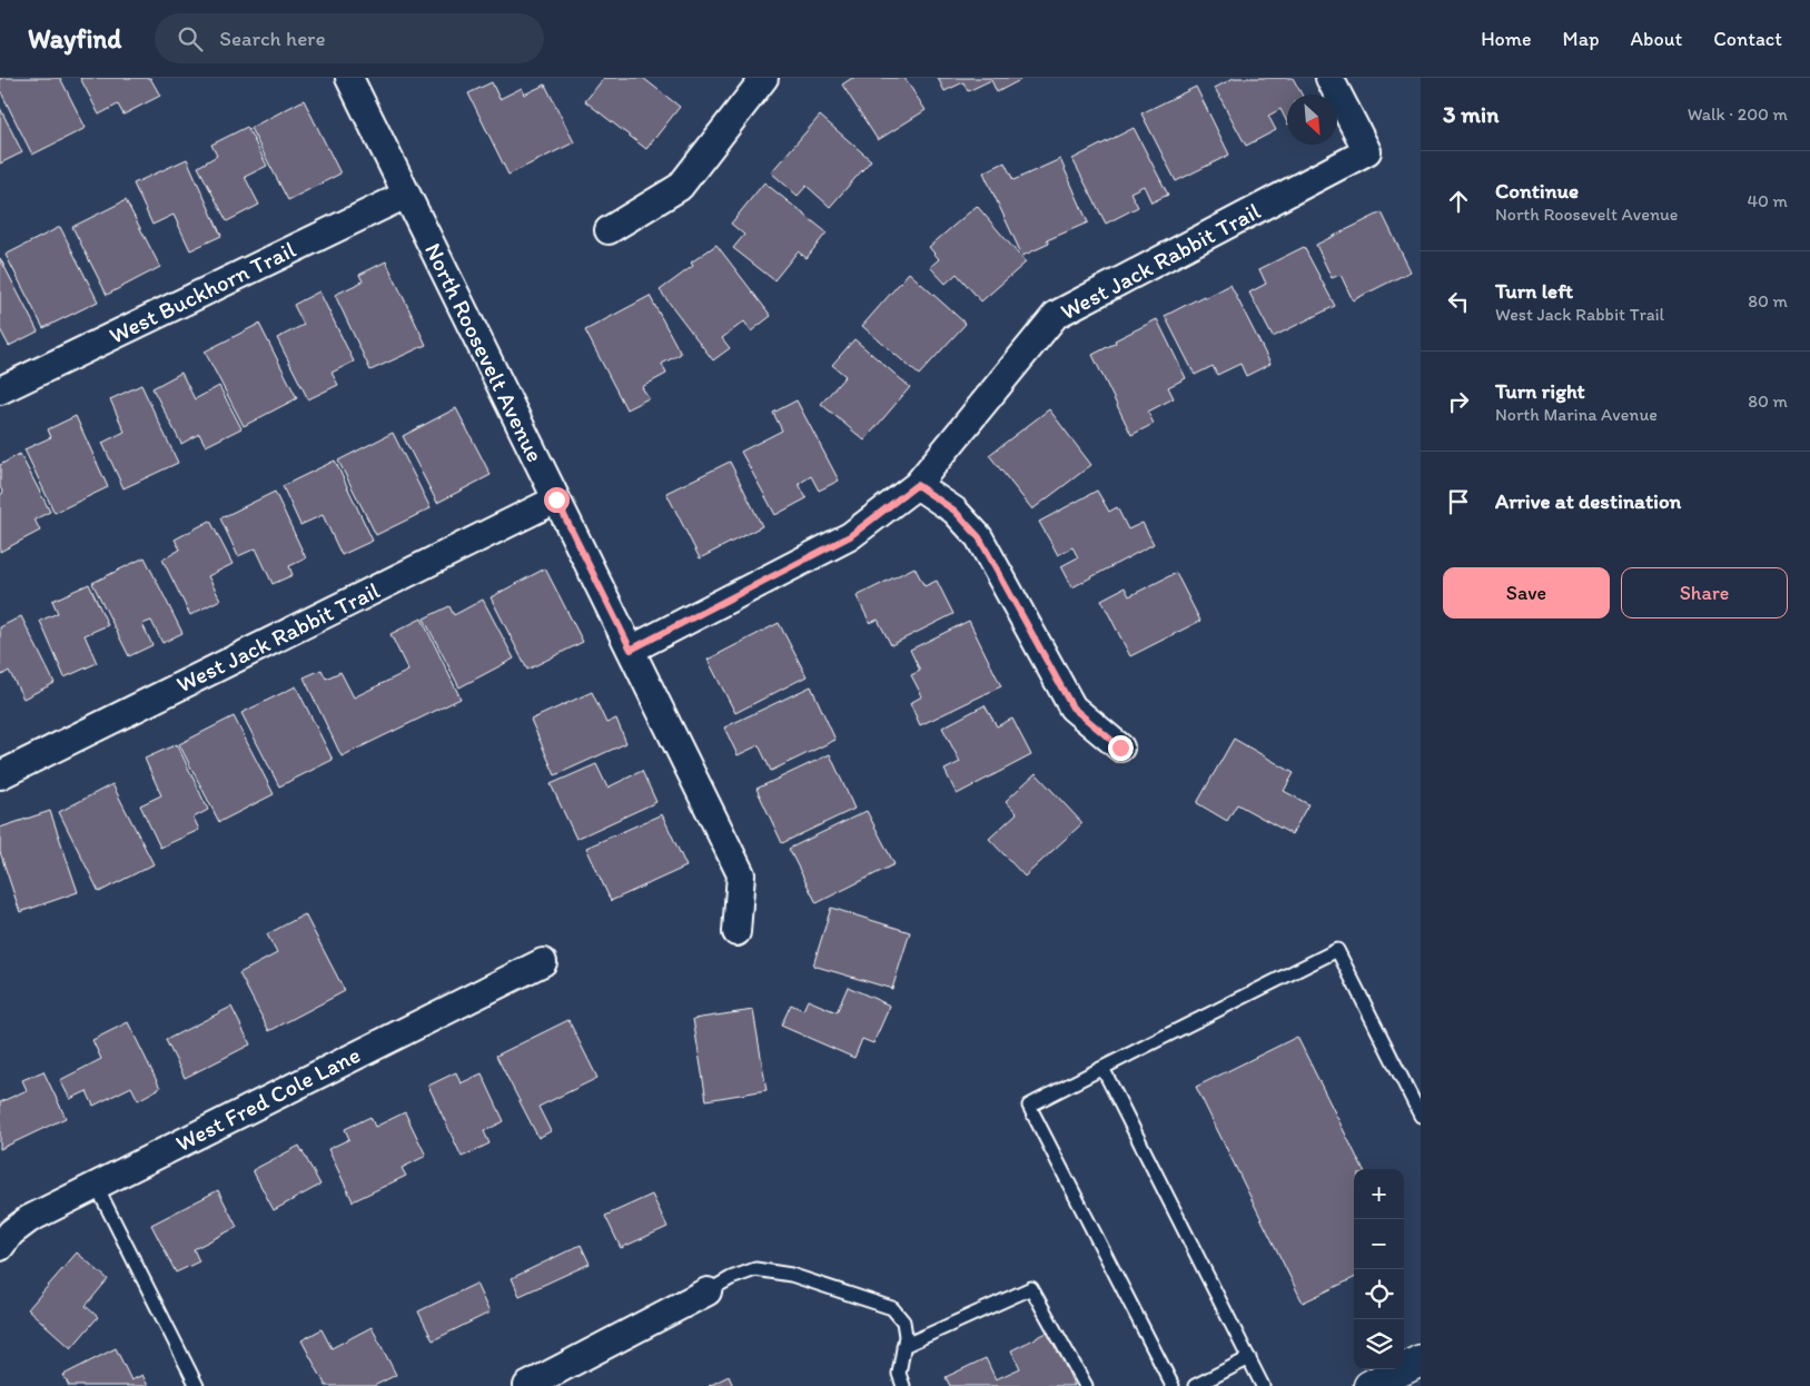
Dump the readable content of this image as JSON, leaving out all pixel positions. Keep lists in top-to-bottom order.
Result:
{
  "streets": {
    "street": [
      "West Jack Rabbit Trail",
      "West Buckhorn Trail",
      "North Roosevelt Avenue",
      "West Fred Cole Lane"
    ]
  },
  "crossings": [
    ["West Jack Rabbit Trail", "North Roosevelt Avenue"],
    ["West Buckhorn Trail", "North Roosevelt Avenue"]
  ],
  "north": "bottom right",
  "page": {
    "header": "Wayfind",
    "search": "Search here",
    "nav": [
      "Home",
      "Map",
      "About",
      "Contact"
    ],
    "heading": ["3 min", "Walk · 200 m"],
    "list": [
      ["Continue", "North Roosevelt Avenue", "40 m"],
      ["Turn left", "West Jack Rabbit Trail", "80 m"],
      ["Turn right", "North Marina Avenue", "80 m"],
      "Arrive at destination"
    ],
    "buttons": ["Save", "Share"],
    "map_buttons": ["+", "−"]
  }
}
